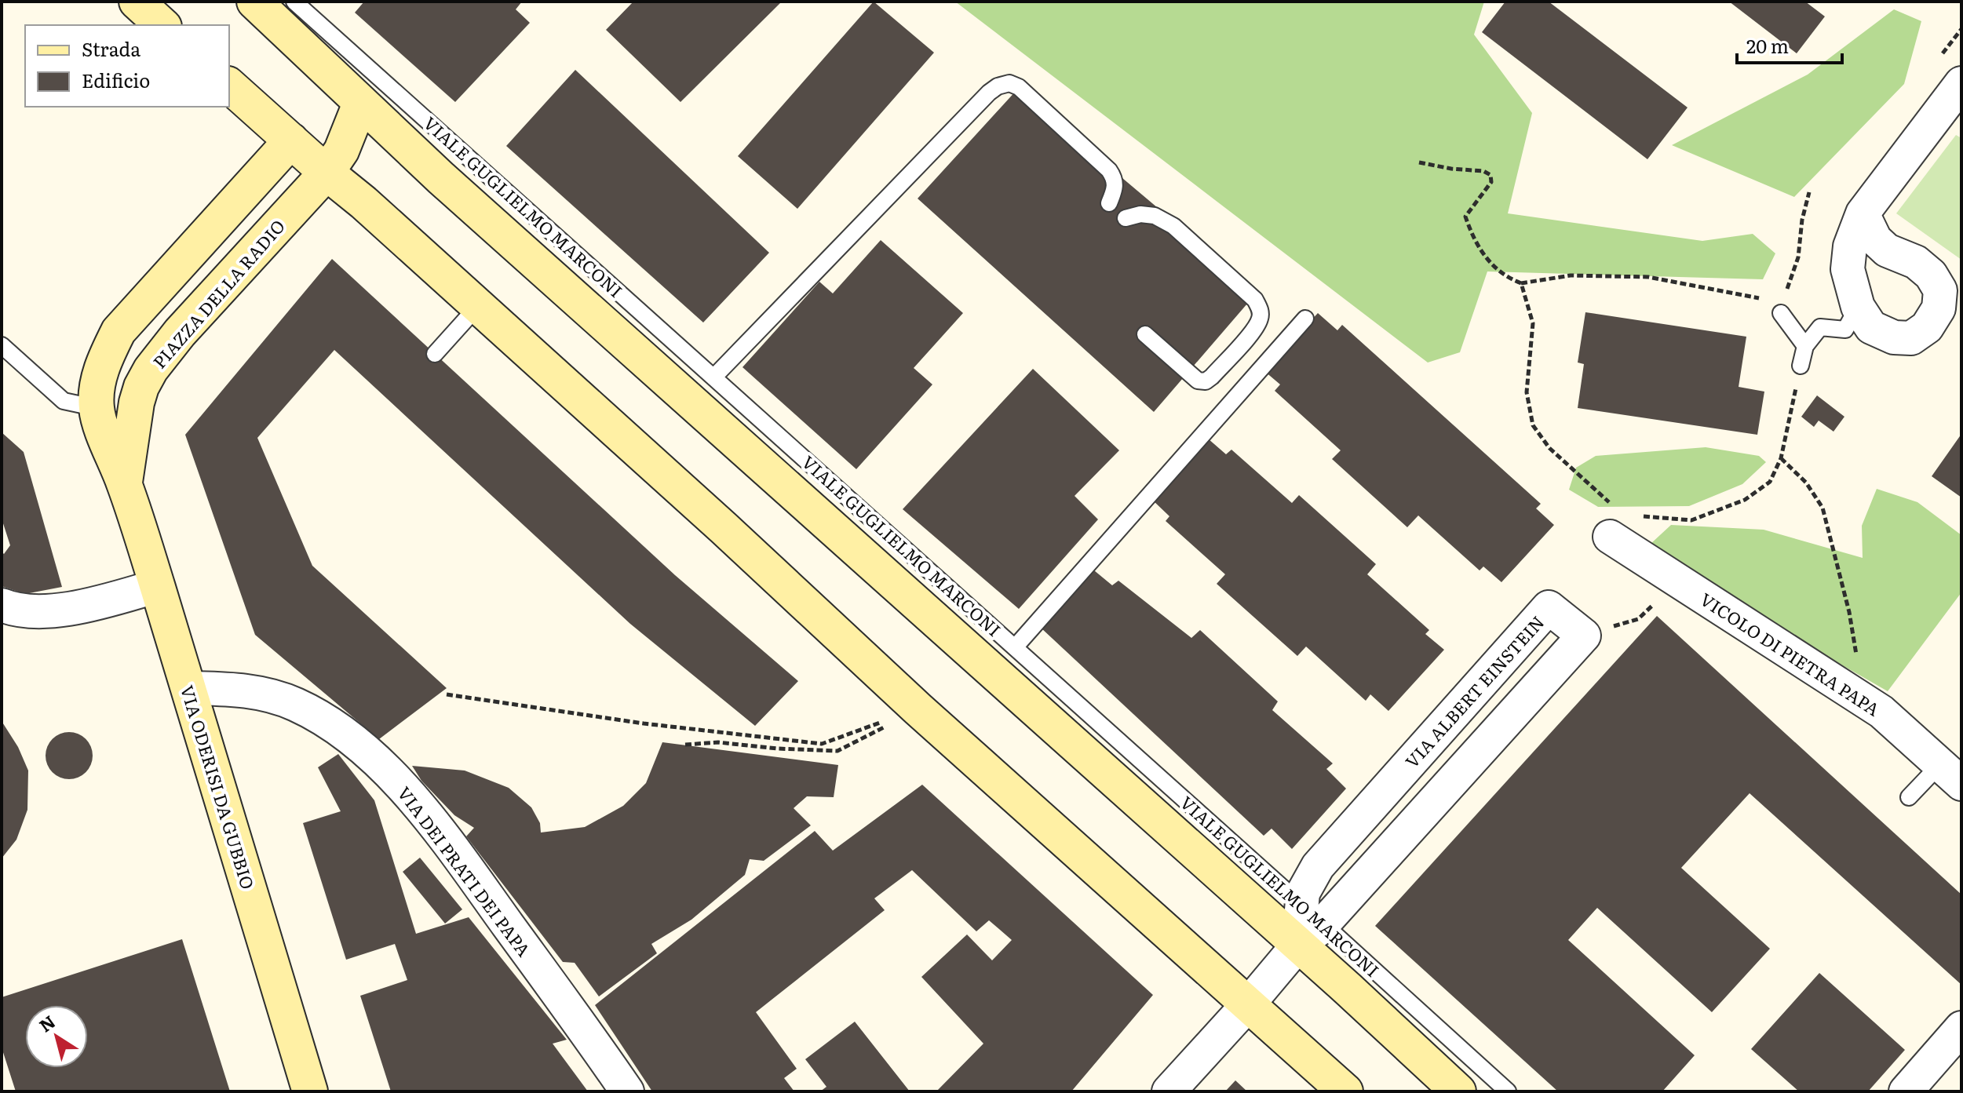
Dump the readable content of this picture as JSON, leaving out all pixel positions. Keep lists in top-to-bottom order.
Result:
{
  "streets": {
    "main road": ["VIALE GUGLIELMO MARCONI", "PIAZZA DELLA RADIO", "VIA ODERISI DA GUBBIO"],
    "street": ["VICOLO DI PIETRA PAPA", "VIA ALBERT EINSTEIN", "VIA DEI PRATI DEI PAPA"]
  },
  "crossings": [
    ["VIALE GUGLIELMO MARCONI", "PIAZZA DELLA RADIO"],
    ["VIALE GUGLIELMO MARCONI", "VIA ALBERT EINSTEIN"],
    ["PIAZZA DELLA RADIO", "VIA ODERISI DA GUBBIO"],
    ["VIA ODERISI DA GUBBIO", "VIA DEI PRATI DEI PAPA"]
  ],
  "legend": ["Strada", "Edificio"],
  "scale_bar": "20 m",
  "north": "top left"
}
